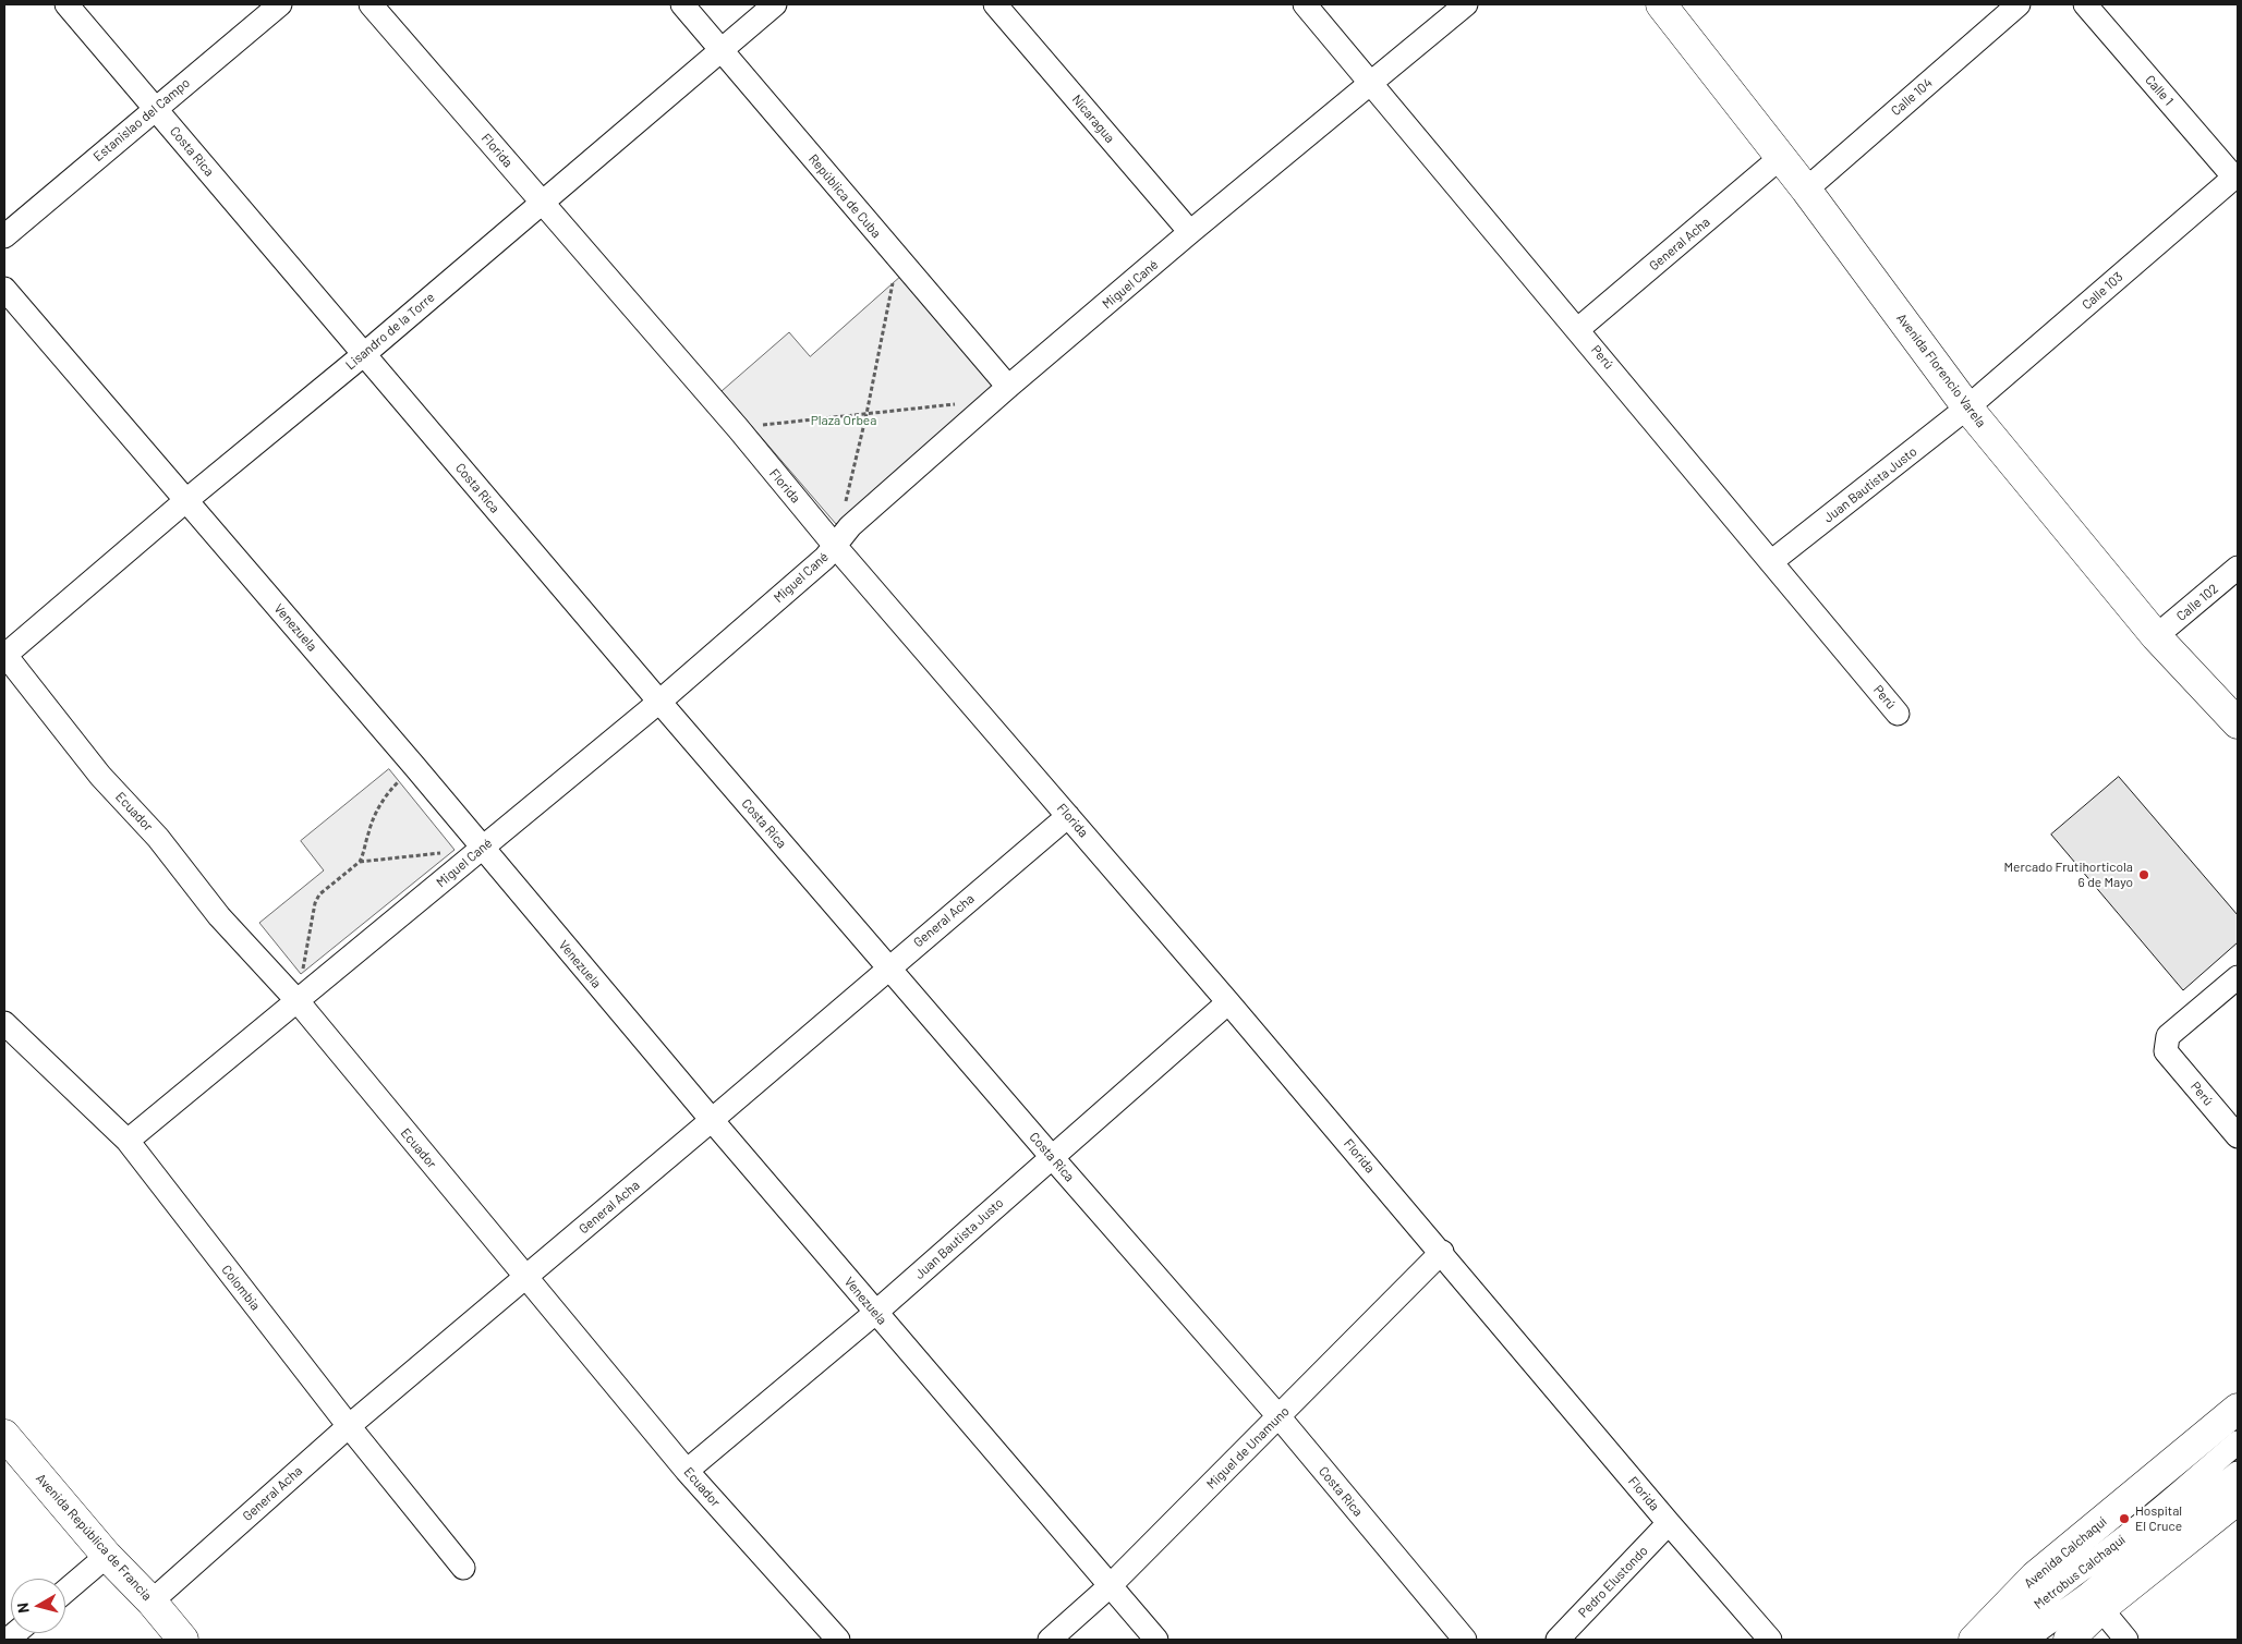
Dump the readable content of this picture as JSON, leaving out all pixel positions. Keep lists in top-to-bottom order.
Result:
{
  "streets": {
    "main road": ["Avenida Florencio Varela", "Avenida República de Francia", "Avenida Calchaquí"],
    "street": [
      "Calle 1",
      "Calle 104",
      "Nicaragua",
      "Estanislao del Campo",
      "Florida",
      "Costa Rica",
      "República de Cuba",
      "General Acha",
      "Miguel Cané",
      "Calle 103",
      "Lisandro de la Torre",
      "Perú",
      "Juan Bautista Justo",
      "Calle 102",
      "Venezuela",
      "Ecuador",
      "Colombia",
      "Miguel de Unamuno",
      "Metrobus Calchaquí",
      "Pedro Elustondo"
    ]
  },
  "crossings": [
    ["Calle 1", "Calle 103"],
    ["Calle 104", "Avenida Florencio Varela"],
    ["Nicaragua", "Miguel Cané"],
    ["Estanislao del Campo", "Costa Rica"],
    ["Florida", "General Acha"],
    ["Florida", "Miguel Cané"],
    ["Florida", "Lisandro de la Torre"],
    ["Florida", "Juan Bautista Justo"],
    ["Florida", "Miguel de Unamuno"],
    ["Florida", "Pedro Elustondo"],
    ["Costa Rica", "General Acha"],
    ["Costa Rica", "Miguel Cané"],
    ["Costa Rica", "Lisandro de la Torre"],
    ["Costa Rica", "Juan Bautista Justo"],
    ["Costa Rica", "Miguel de Unamuno"],
    ["República de Cuba", "Miguel Cané"],
    ["República de Cuba", "Lisandro de la Torre"],
    ["General Acha", "Perú"],
    ["General Acha", "Avenida Florencio Varela"],
    ["General Acha", "Venezuela"],
    ["General Acha", "Ecuador"],
    ["General Acha", "Colombia"],
    ["General Acha", "Avenida República de Francia"],
    ["Miguel Cané", "Perú"],
    ["Miguel Cané", "Venezuela"],
    ["Miguel Cané", "Ecuador"],
    ["Miguel Cané", "Colombia"],
    ["Calle 103", "Avenida Florencio Varela"],
    ["Calle 103", "Juan Bautista Justo"],
    ["Lisandro de la Torre", "Venezuela"],
    ["Lisandro de la Torre", "Ecuador"],
    ["Perú", "Juan Bautista Justo"],
    ["Avenida Florencio Varela", "Juan Bautista Justo"],
    ["Avenida Florencio Varela", "Calle 102"],
    ["Juan Bautista Justo", "Venezuela"],
    ["Juan Bautista Justo", "Ecuador"],
    ["Venezuela", "Miguel de Unamuno"],
    ["Avenida Calchaquí", "Metrobus Calchaquí"]
  ],
  "parks": ["Plaza Orbea"],
  "places": ["Mercado Frutihorticola 6 de Mayo", "Hospital El Cruce"],
  "north": "left"
}
